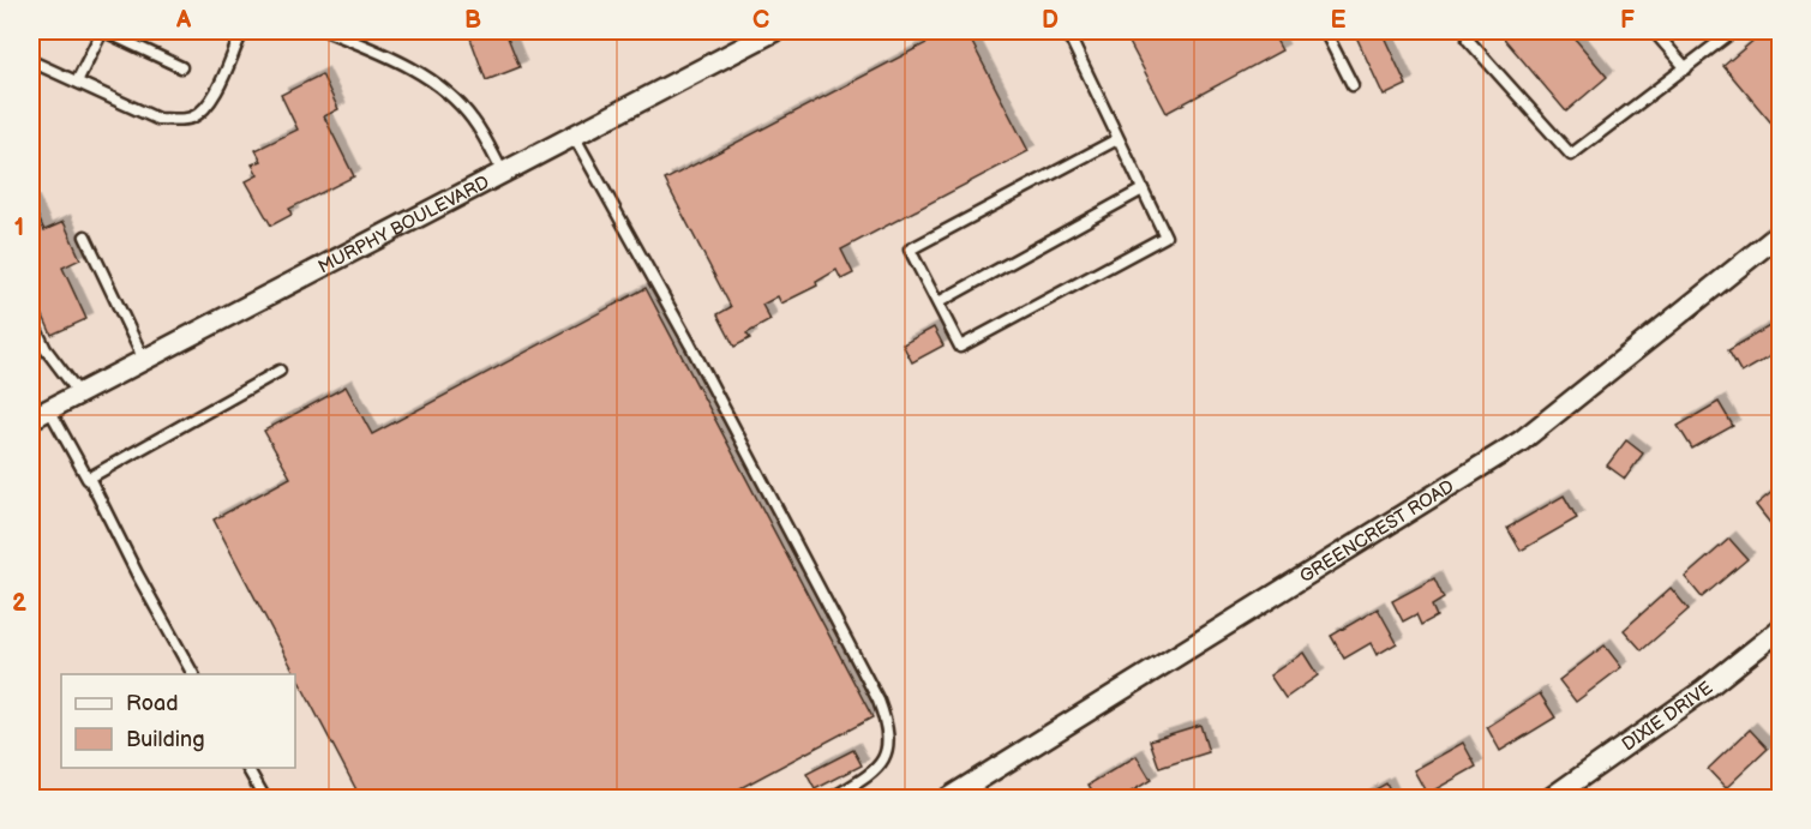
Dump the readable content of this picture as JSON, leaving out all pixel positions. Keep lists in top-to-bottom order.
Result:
{
  "streets": {
    "street": ["MURPHY BOULEVARD", "GREENCREST ROAD", "DIXIE DRIVE"]
  },
  "legend": ["Road", "Building"],
  "grid": {
    "columns": [
      "A",
      "B",
      "C",
      "D",
      "E",
      "F"
    ],
    "rows": ["1", "2"]
  }
}
